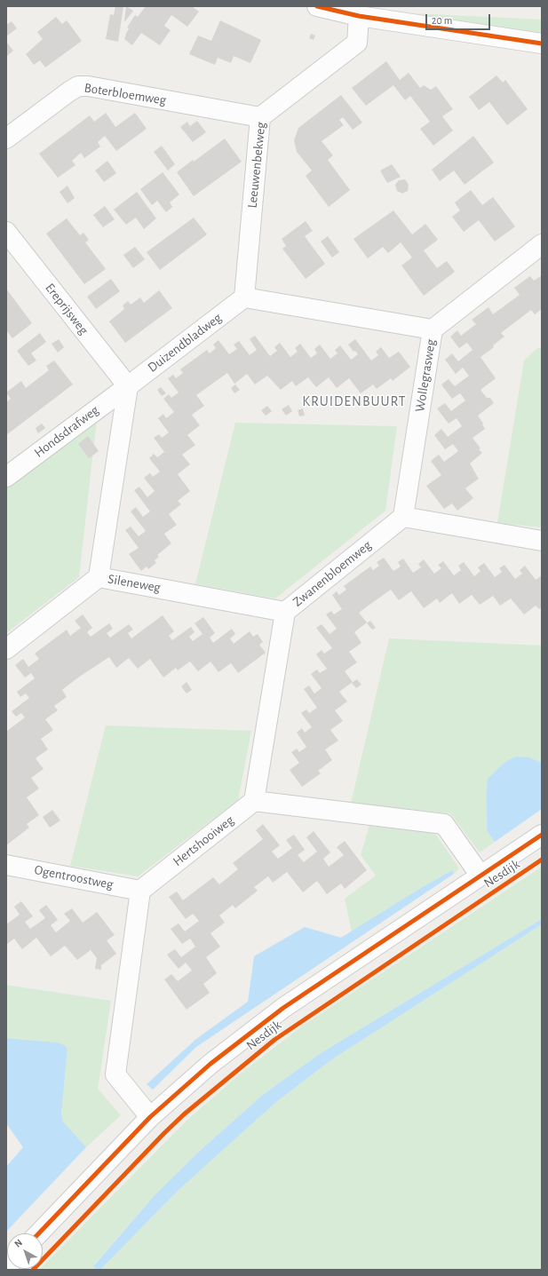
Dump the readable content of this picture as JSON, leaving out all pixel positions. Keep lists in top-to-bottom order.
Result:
{
  "streets": {
    "street": [
      "Boterbloemweg",
      "Leeuwenbekweg",
      "Ereprijsweg",
      "Duizendbladweg",
      "Wollegrasweg",
      "Hondsdrafweg",
      "Zwanenbloemweg",
      "Sileneweg",
      "Hertshooiweg",
      "Nesdijk",
      "Ogentroostweg"
    ]
  },
  "crossings": [
    ["Boterbloemweg", "Leeuwenbekweg"],
    ["Leeuwenbekweg", "Duizendbladweg"],
    ["Ereprijsweg", "Duizendbladweg"],
    ["Ereprijsweg", "Hondsdrafweg"],
    ["Duizendbladweg", "Hondsdrafweg"],
    ["Wollegrasweg", "Zwanenbloemweg"],
    ["Zwanenbloemweg", "Sileneweg"],
    ["Zwanenbloemweg", "Hertshooiweg"],
    ["Hertshooiweg", "Ogentroostweg"]
  ],
  "districts": ["KRUIDENBUURT"],
  "scale_bar": "20 m",
  "north": "top left"
}
